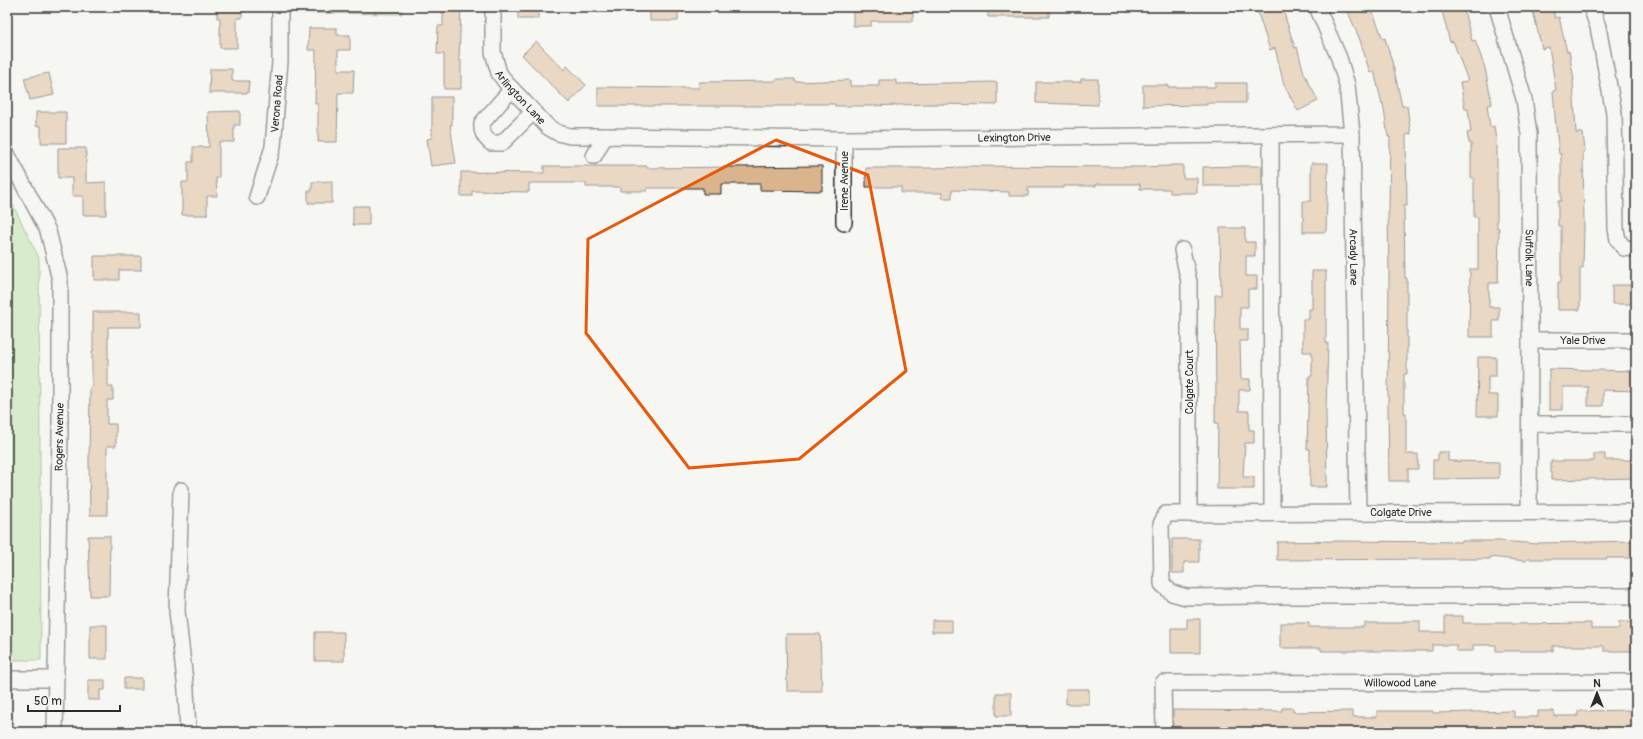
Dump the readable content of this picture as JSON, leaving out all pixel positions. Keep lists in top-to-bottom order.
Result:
{
  "streets": {
    "street": [
      "Arlington Lane",
      "Verona Road",
      "Lexington Drive",
      "Irene Avenue",
      "Arcady Lane",
      "Suffolk Lane",
      "Yale Drive",
      "Colgate Court",
      "Rogers Avenue",
      "Colgate Drive",
      "Willowood Lane"
    ]
  },
  "crossings": [
    ["Arlington Lane", "Lexington Drive"],
    ["Lexington Drive", "Irene Avenue"],
    ["Lexington Drive", "Arcady Lane"],
    ["Arcady Lane", "Colgate Drive"],
    ["Suffolk Lane", "Yale Drive"],
    ["Suffolk Lane", "Colgate Drive"],
    ["Colgate Court", "Colgate Drive"]
  ],
  "scale_bar": "50 m",
  "north": "top"
}
